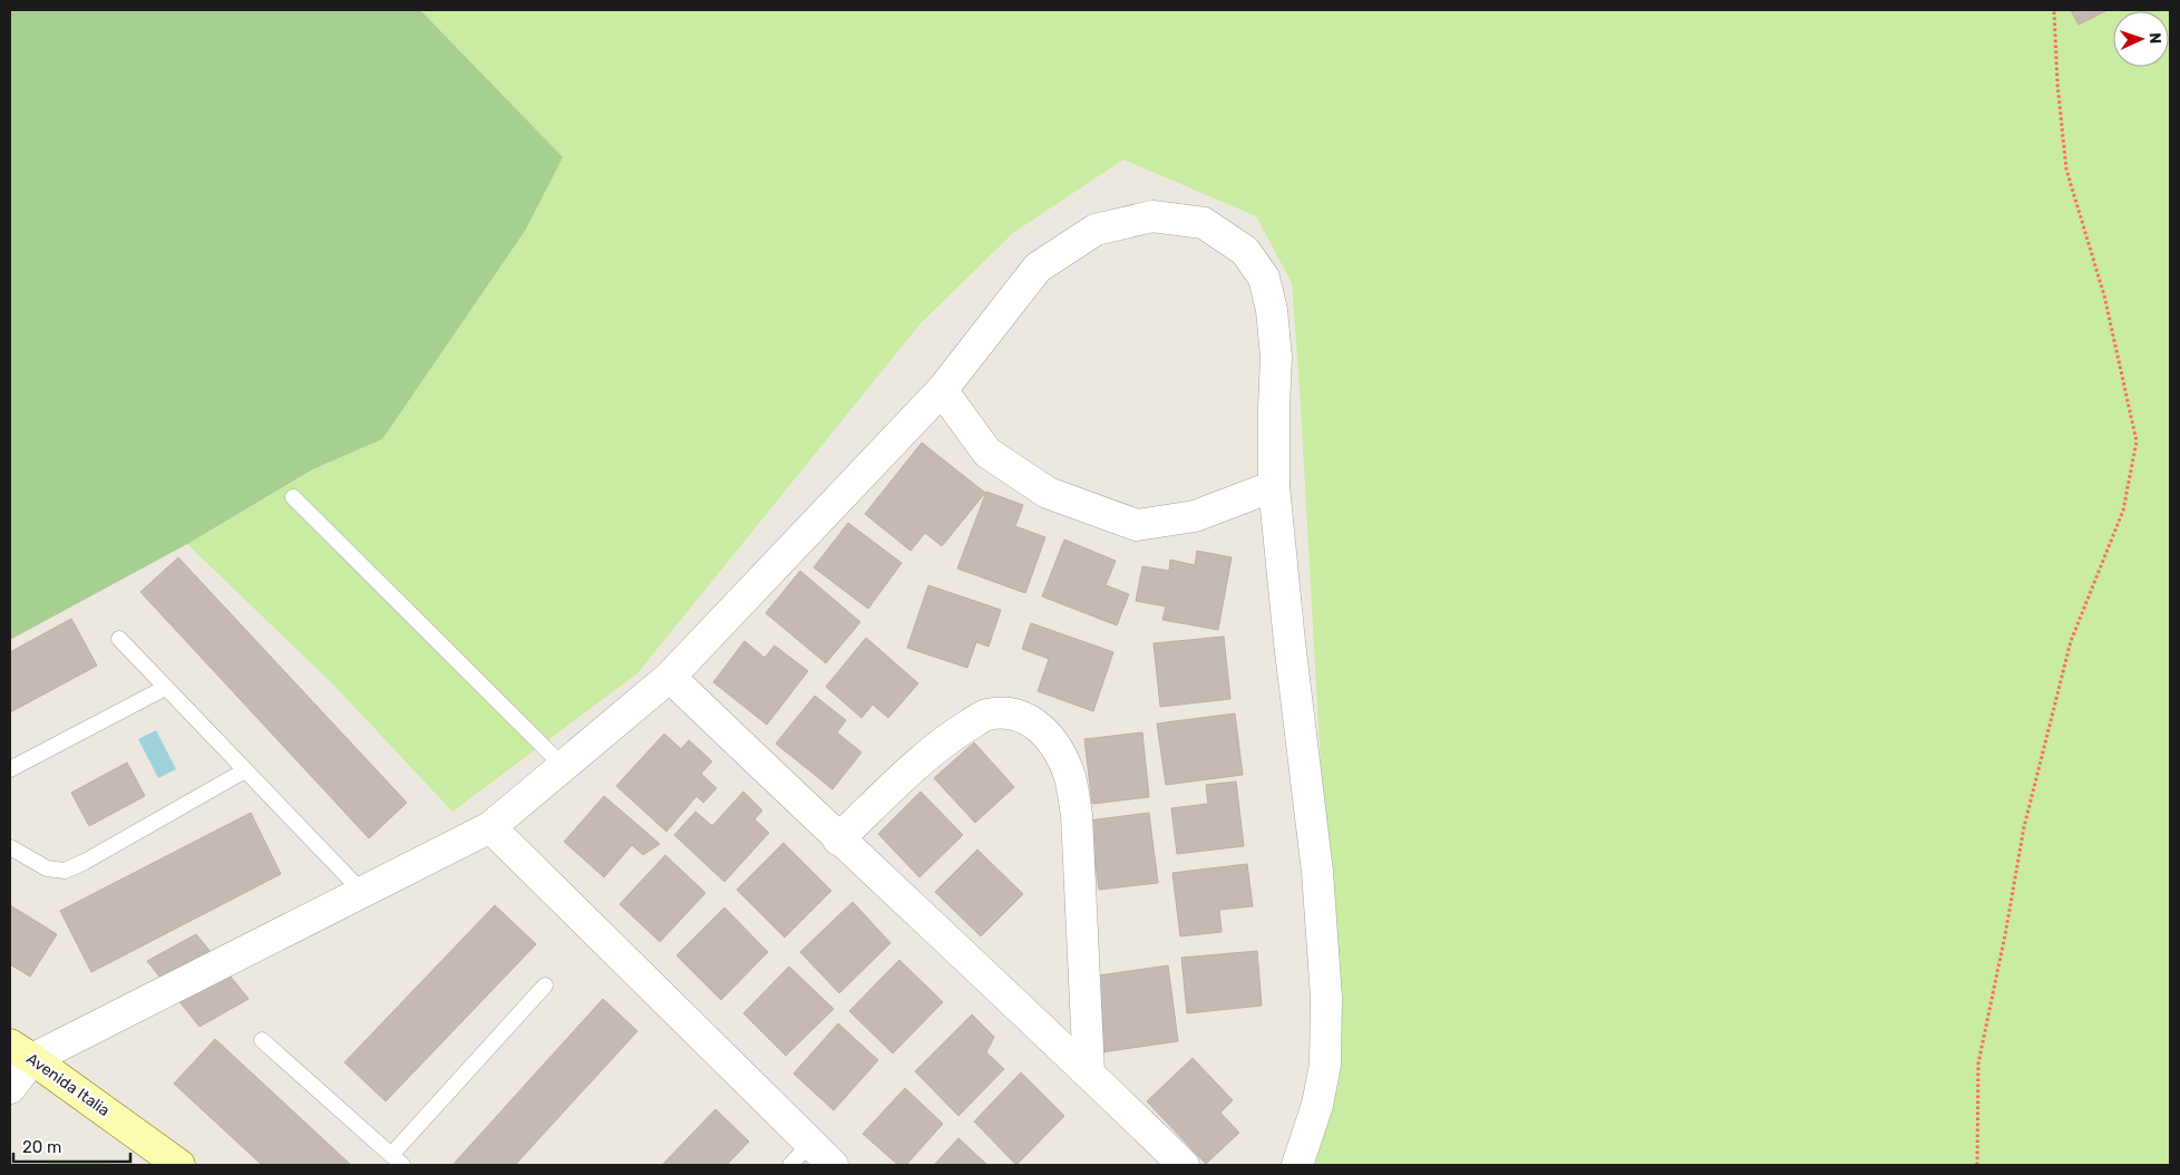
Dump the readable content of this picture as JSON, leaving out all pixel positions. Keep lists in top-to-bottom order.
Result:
{
  "streets": {
    "street": ["Avenida Italia"]
  },
  "scale_bar": "20 m",
  "north": "right"
}
